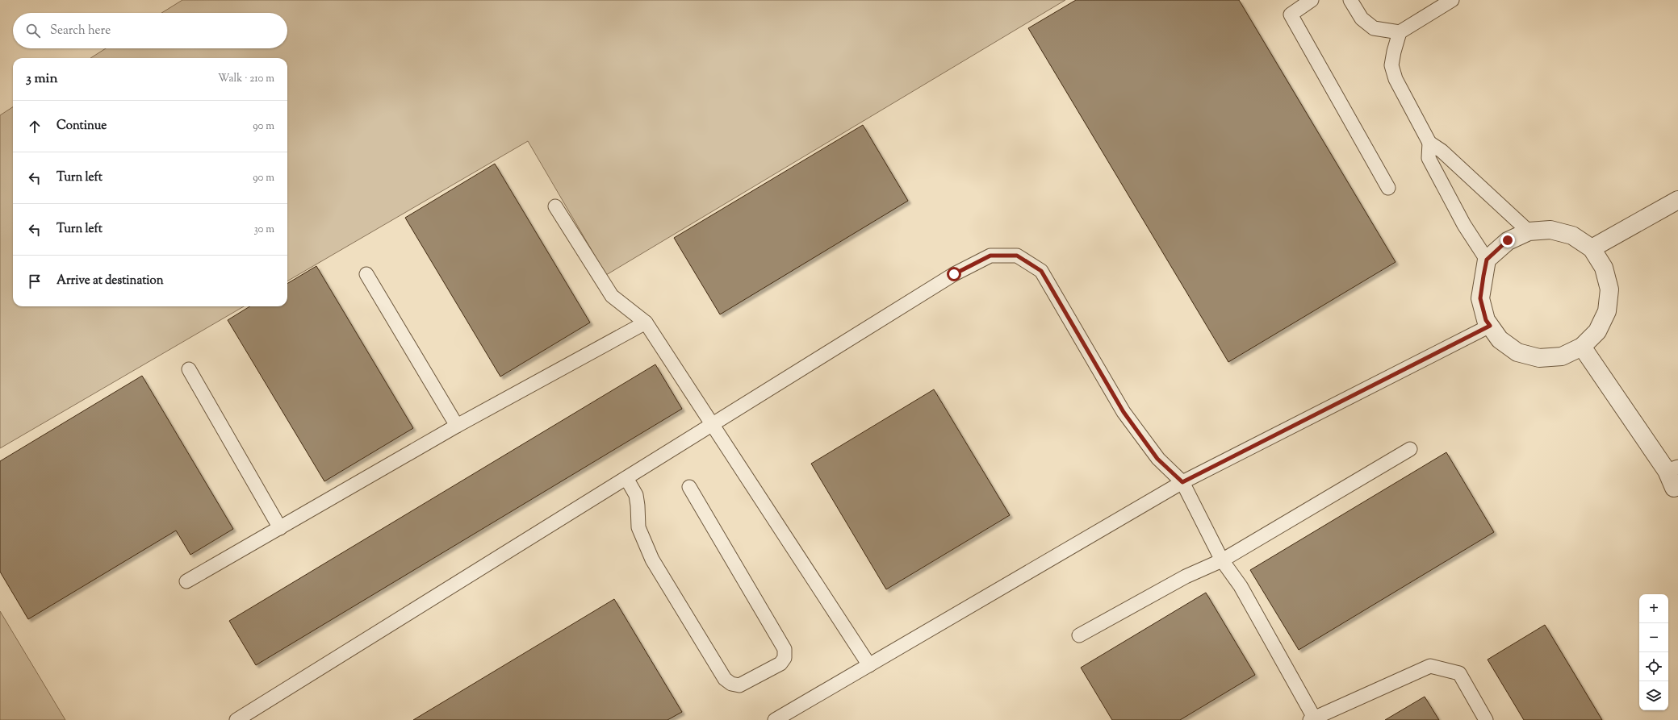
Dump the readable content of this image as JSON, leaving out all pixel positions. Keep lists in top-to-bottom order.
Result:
{
  "page": {
    "search": "Search here",
    "heading": ["3 min", "Walk · 210 m"],
    "list": [
      ["Continue", "90 m"],
      ["Turn left", "90 m"],
      ["Turn left", "30 m"],
      "Arrive at destination"
    ],
    "map_buttons": ["+", "−"]
  }
}
